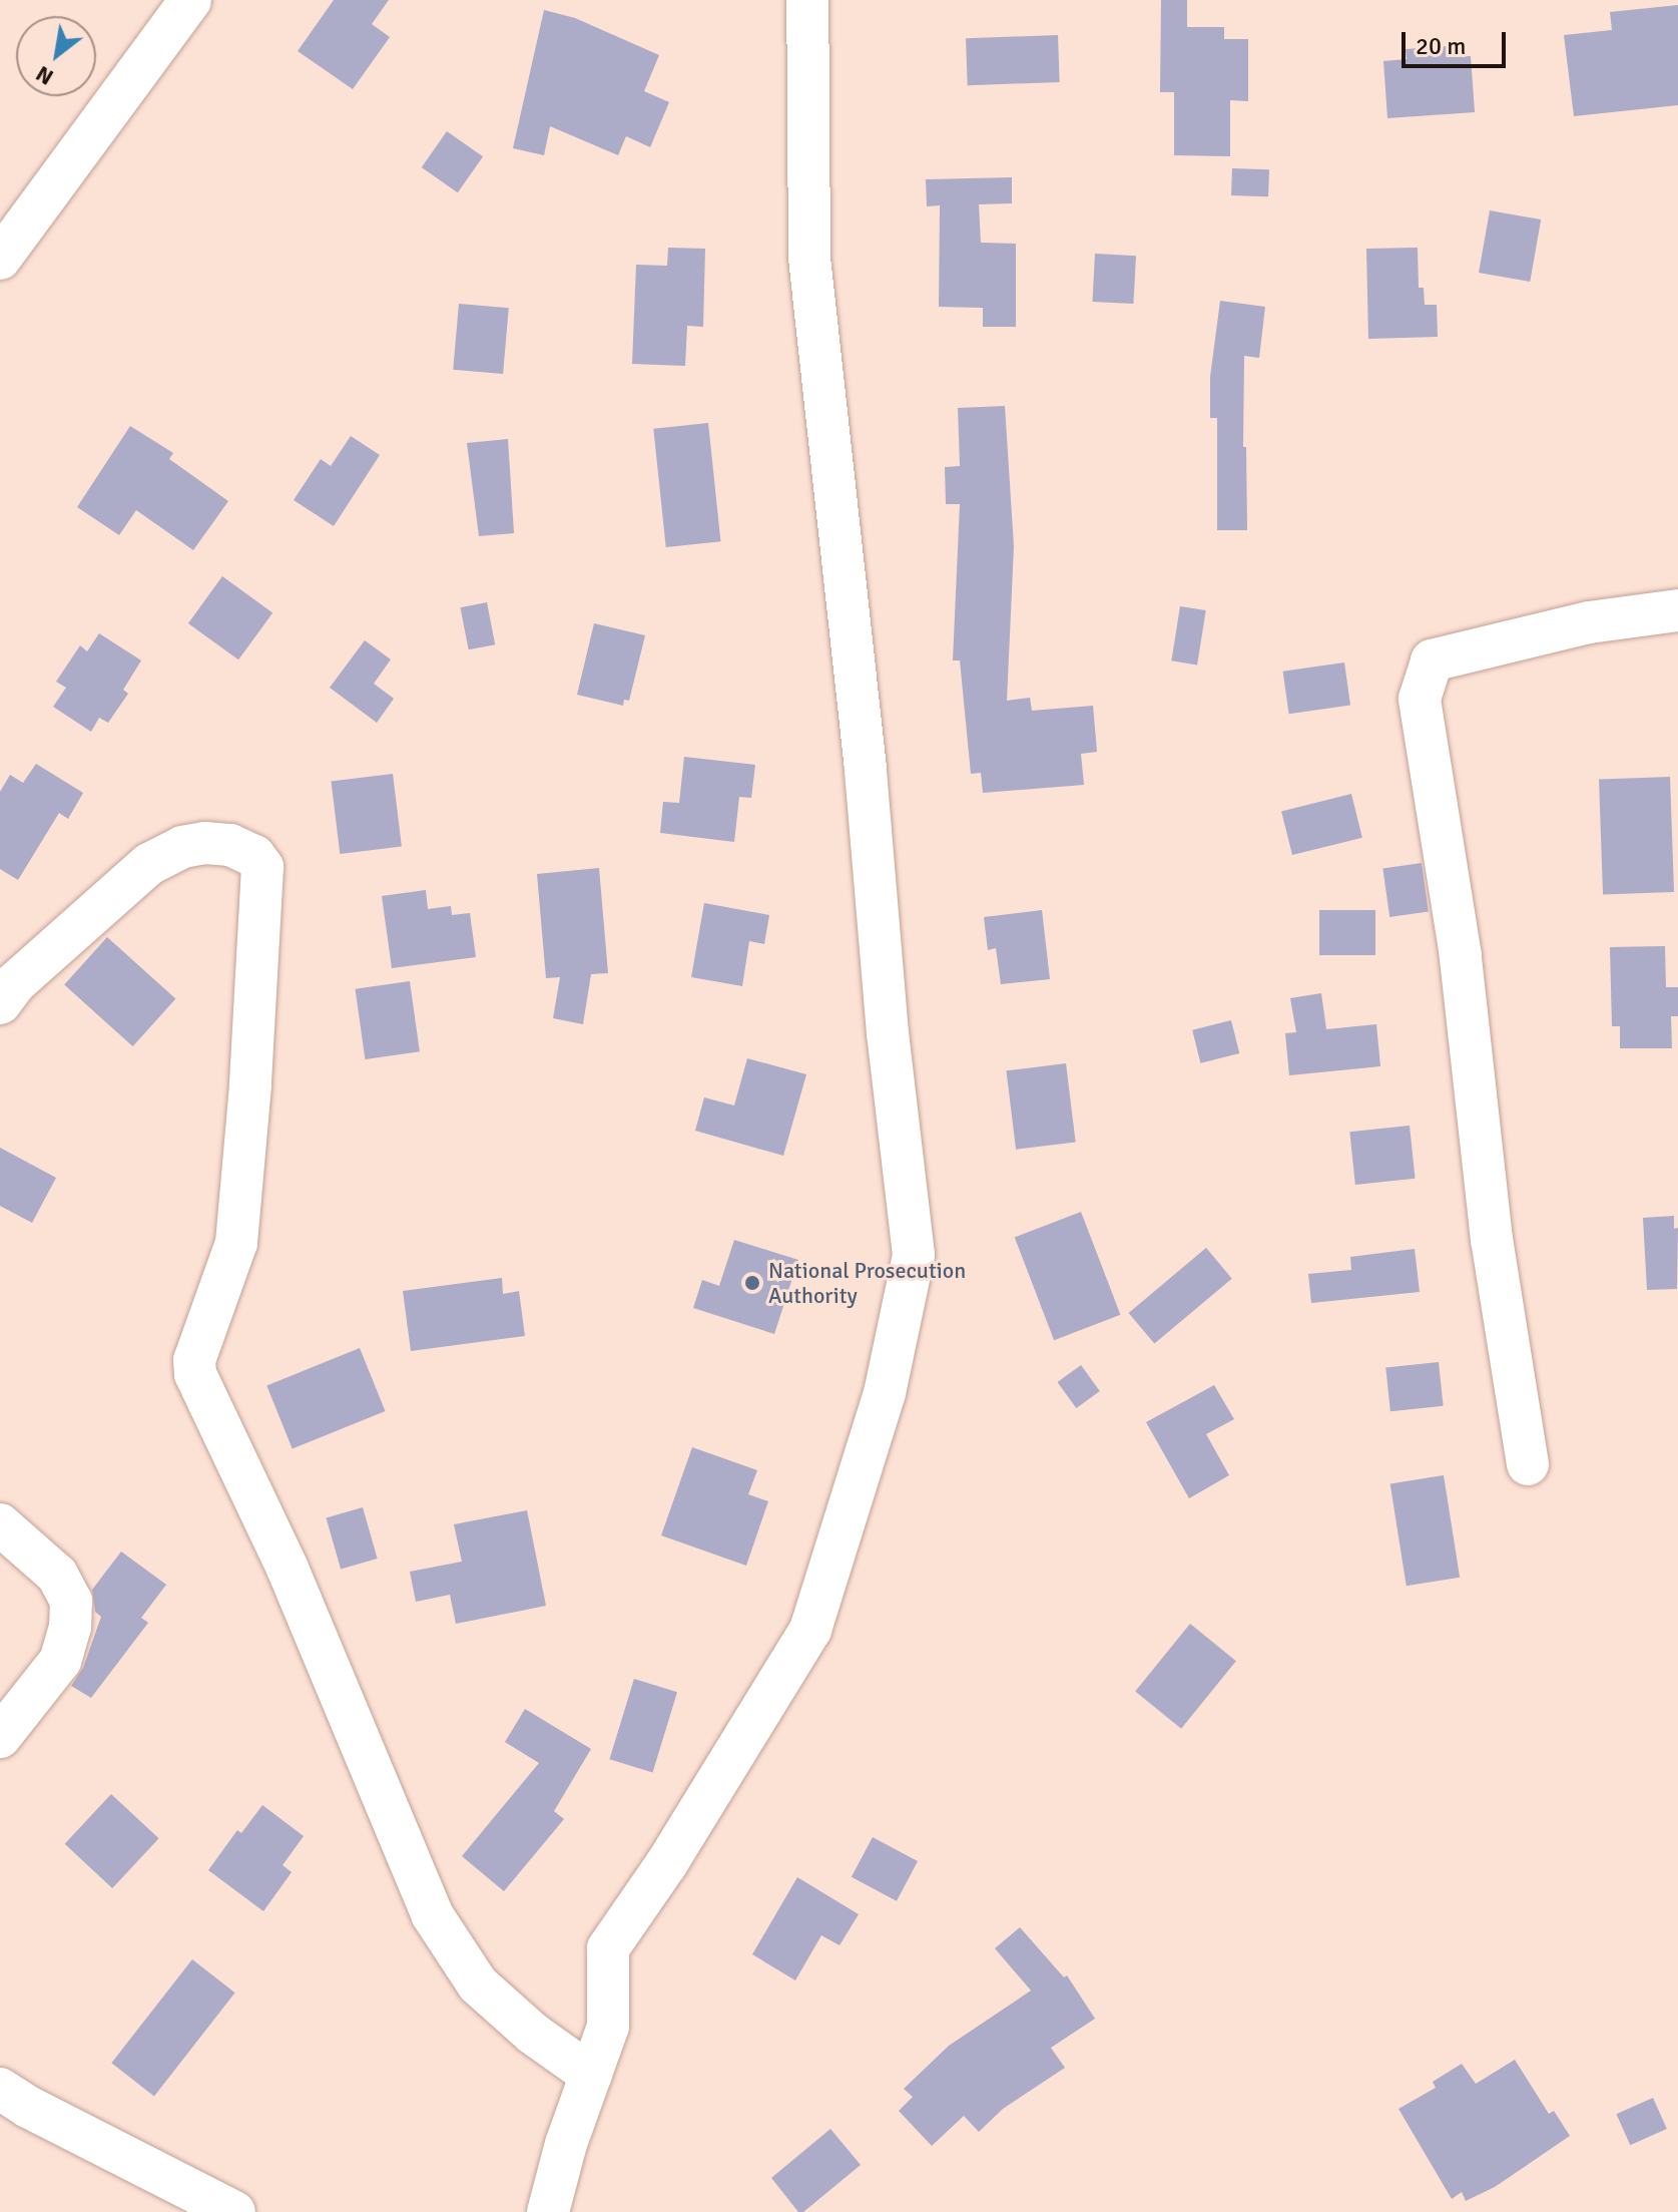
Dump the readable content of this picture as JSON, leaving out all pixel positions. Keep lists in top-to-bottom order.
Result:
{
  "places": ["National Prosecution Authority"],
  "scale_bar": "20 m",
  "north": "bottom left"
}
